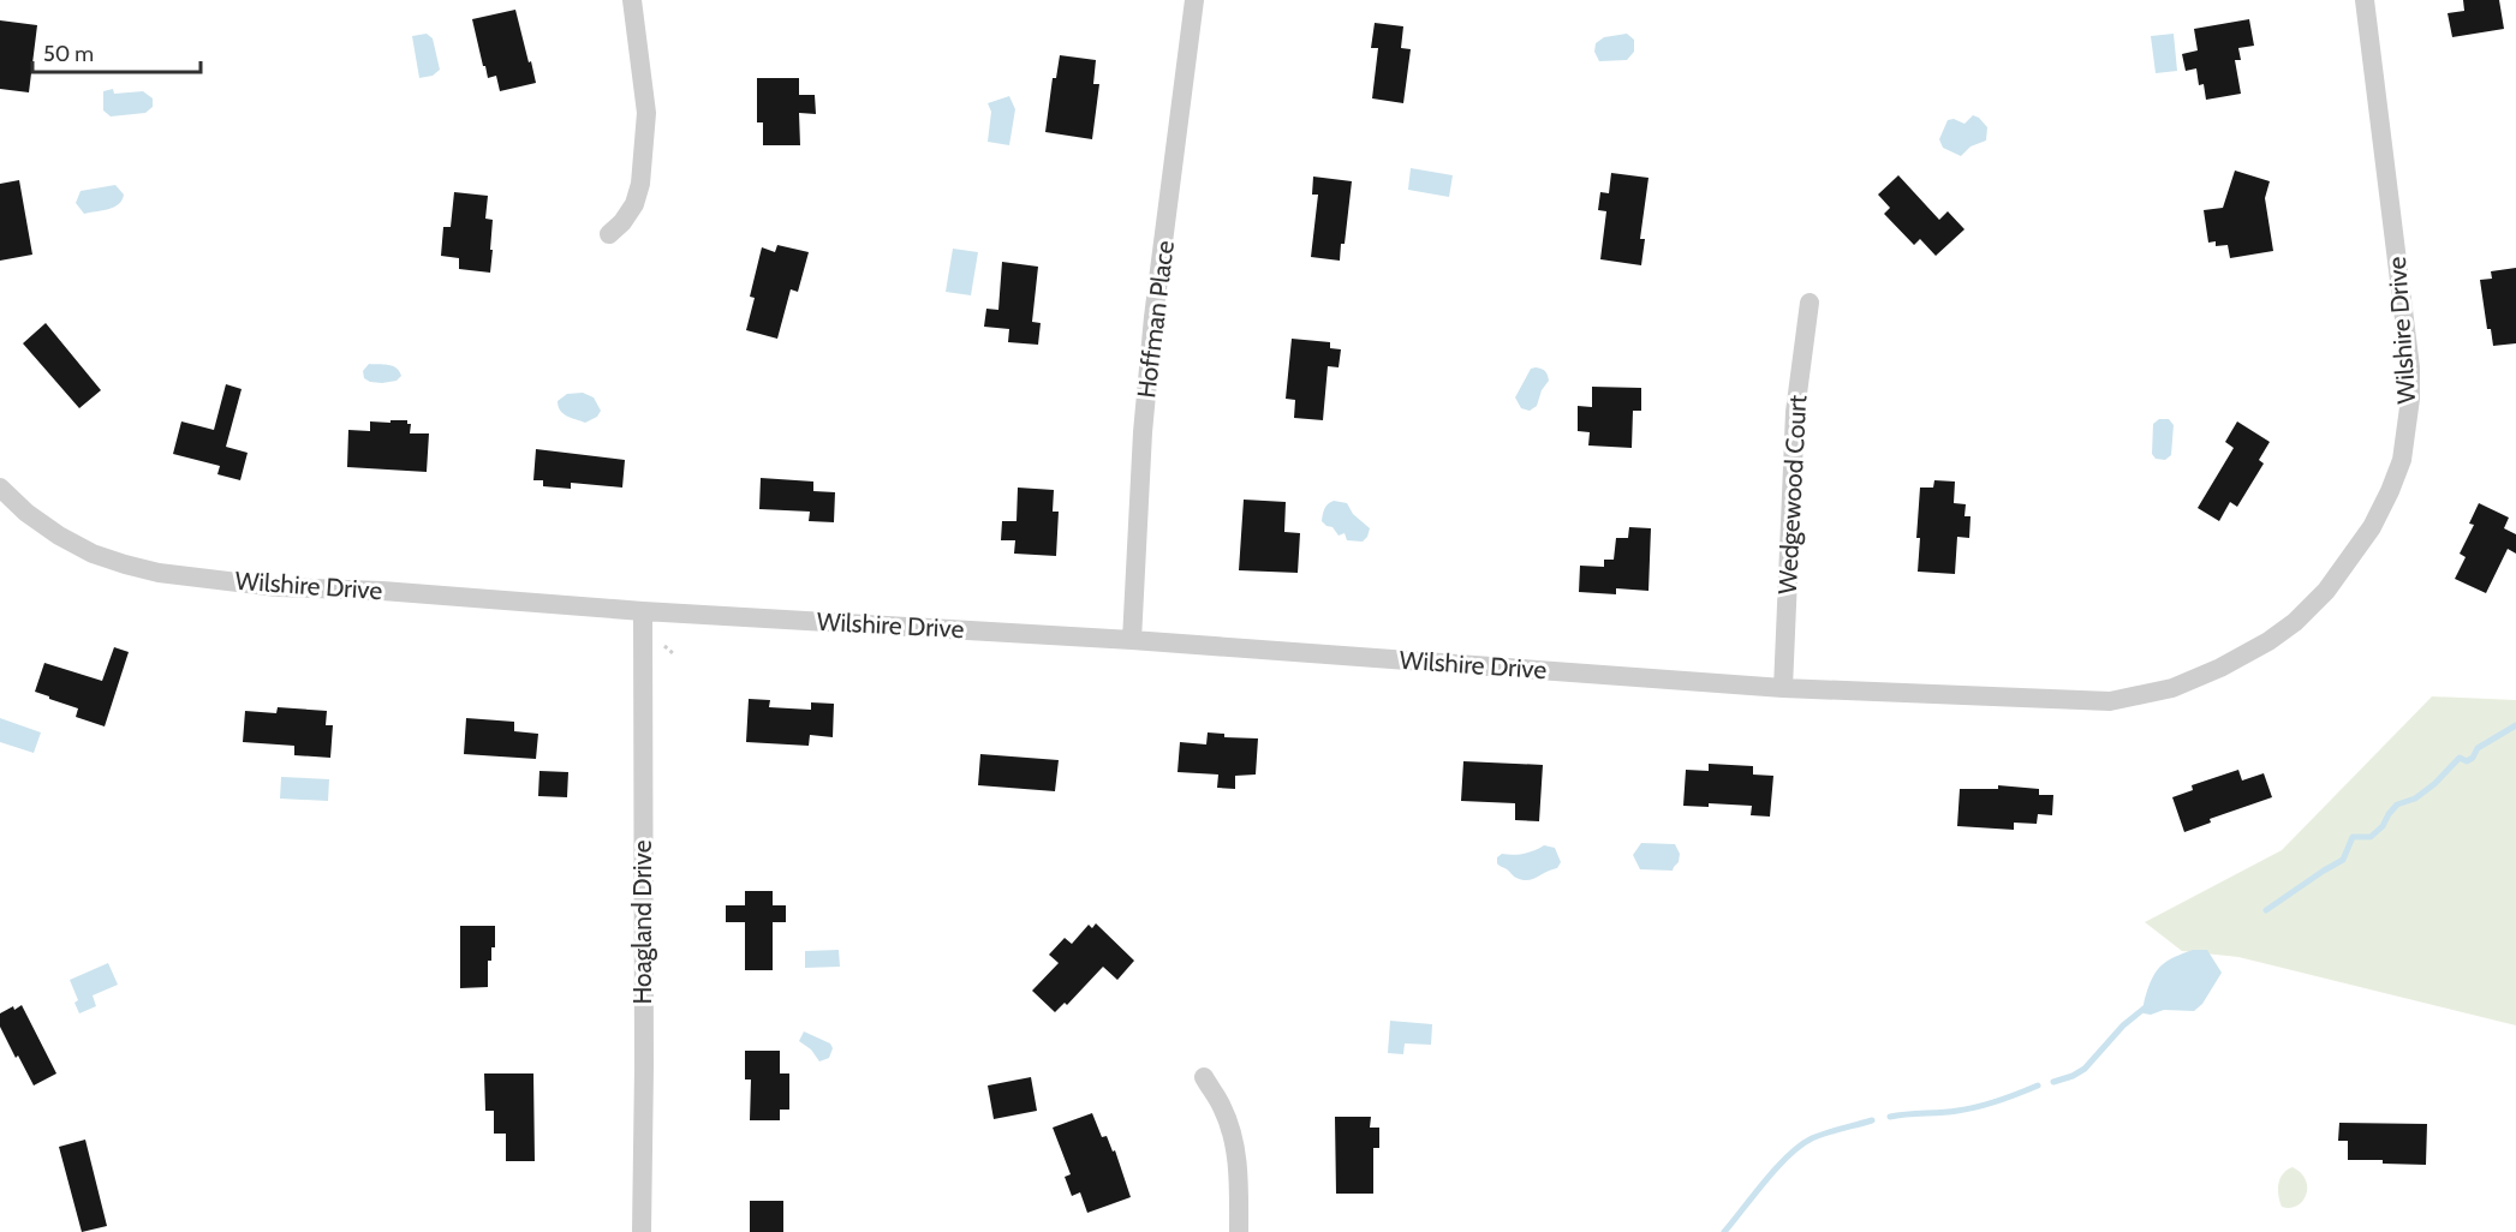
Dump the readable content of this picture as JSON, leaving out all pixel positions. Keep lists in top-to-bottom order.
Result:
{
  "streets": {
    "street": [
      "Hoffman Place",
      "Wilshire Drive",
      "Wedgewood Court",
      "Hoagland Drive"
    ]
  },
  "crossings": [
    ["Hoffman Place", "Wilshire Drive"],
    ["Wilshire Drive", "Wedgewood Court"],
    ["Wilshire Drive", "Hoagland Drive"]
  ],
  "scale_bar": "50 m"
}
